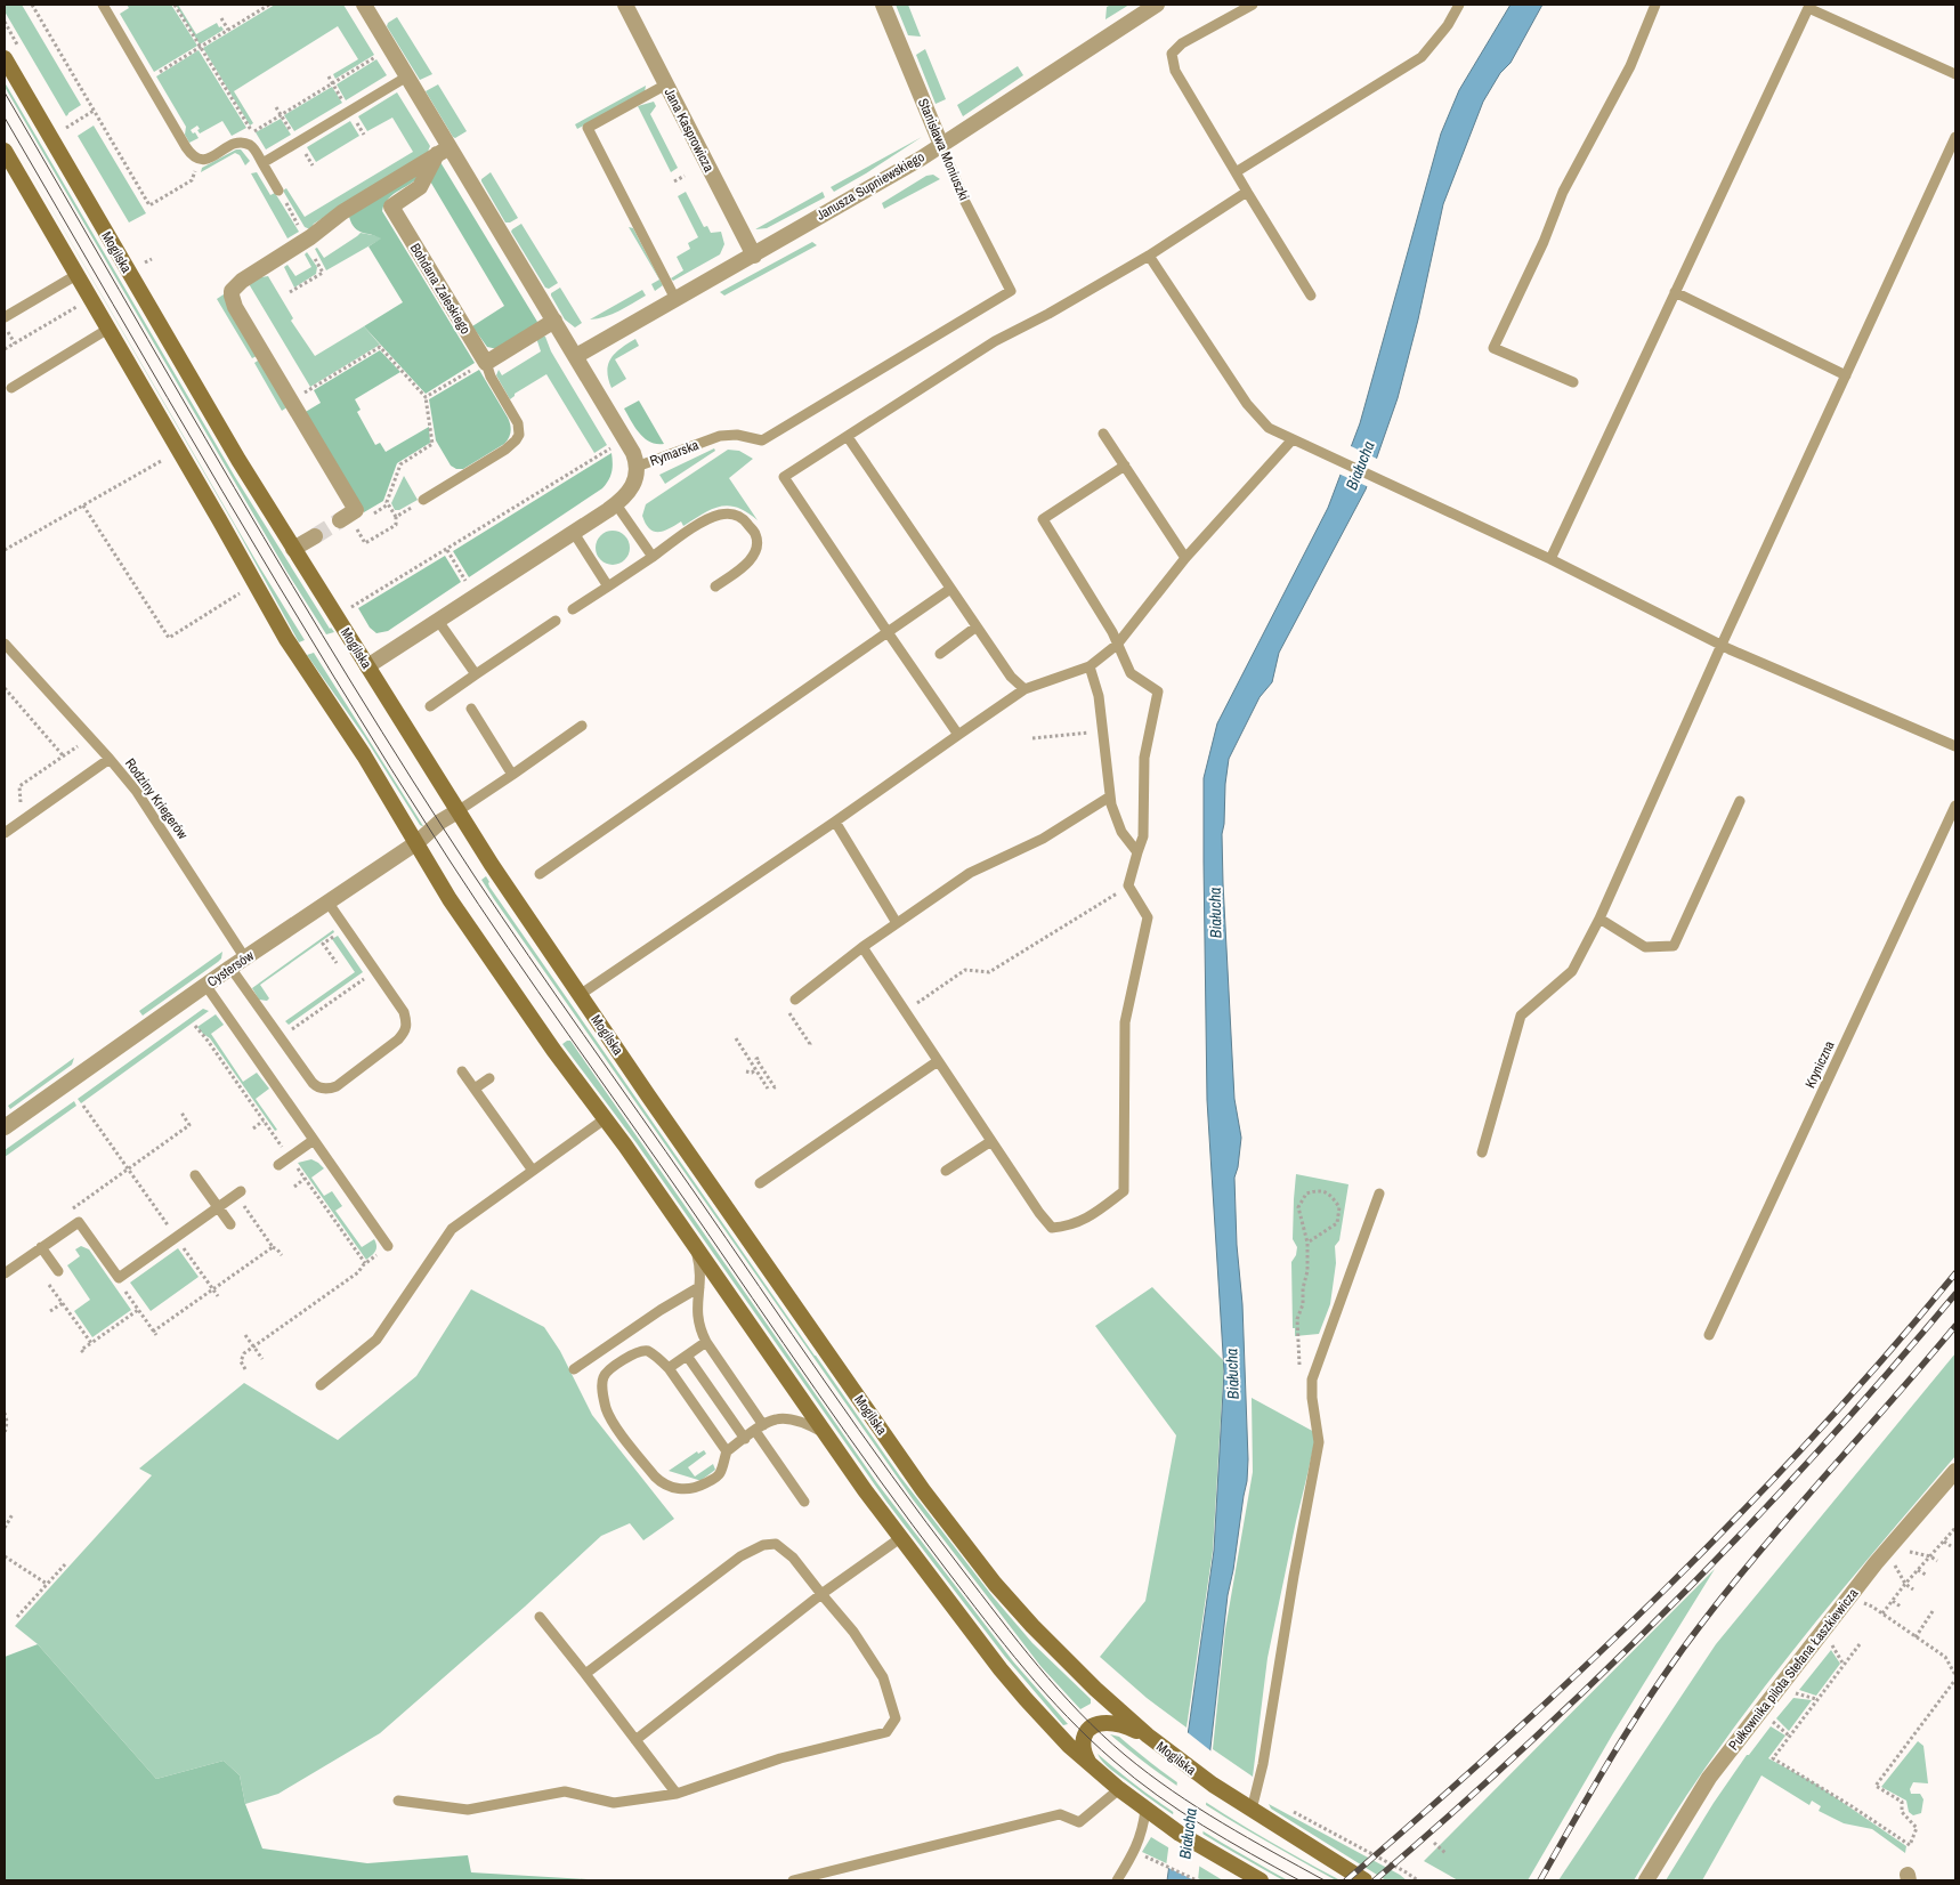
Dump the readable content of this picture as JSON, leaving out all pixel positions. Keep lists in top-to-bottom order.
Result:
{
  "streets": {
    "main road": ["Mogilska"],
    "street": [
      "Jana Kasprowicza",
      "Stanisława Moniuszki",
      "Janusza Supniewskiego",
      "Bohdana Zaleskiego",
      "Rymarska",
      "Cystersów",
      "Pułkownika pilota Stefana Łaszkiewicza"
    ],
    "lane": ["Rodziny Kriegerów", "Kryniczna"]
  },
  "crossings": [
    ["Jana Kasprowicza", "Janusza Supniewskiego"],
    ["Stanisława Moniuszki", "Janusza Supniewskiego"],
    ["Stanisława Moniuszki", "Rymarska"],
    ["Mogilska", "Rymarska"],
    ["Mogilska", "Cystersów"],
    ["Rodziny Kriegerów", "Cystersów"]
  ],
  "water": ["Białucha"]
}
